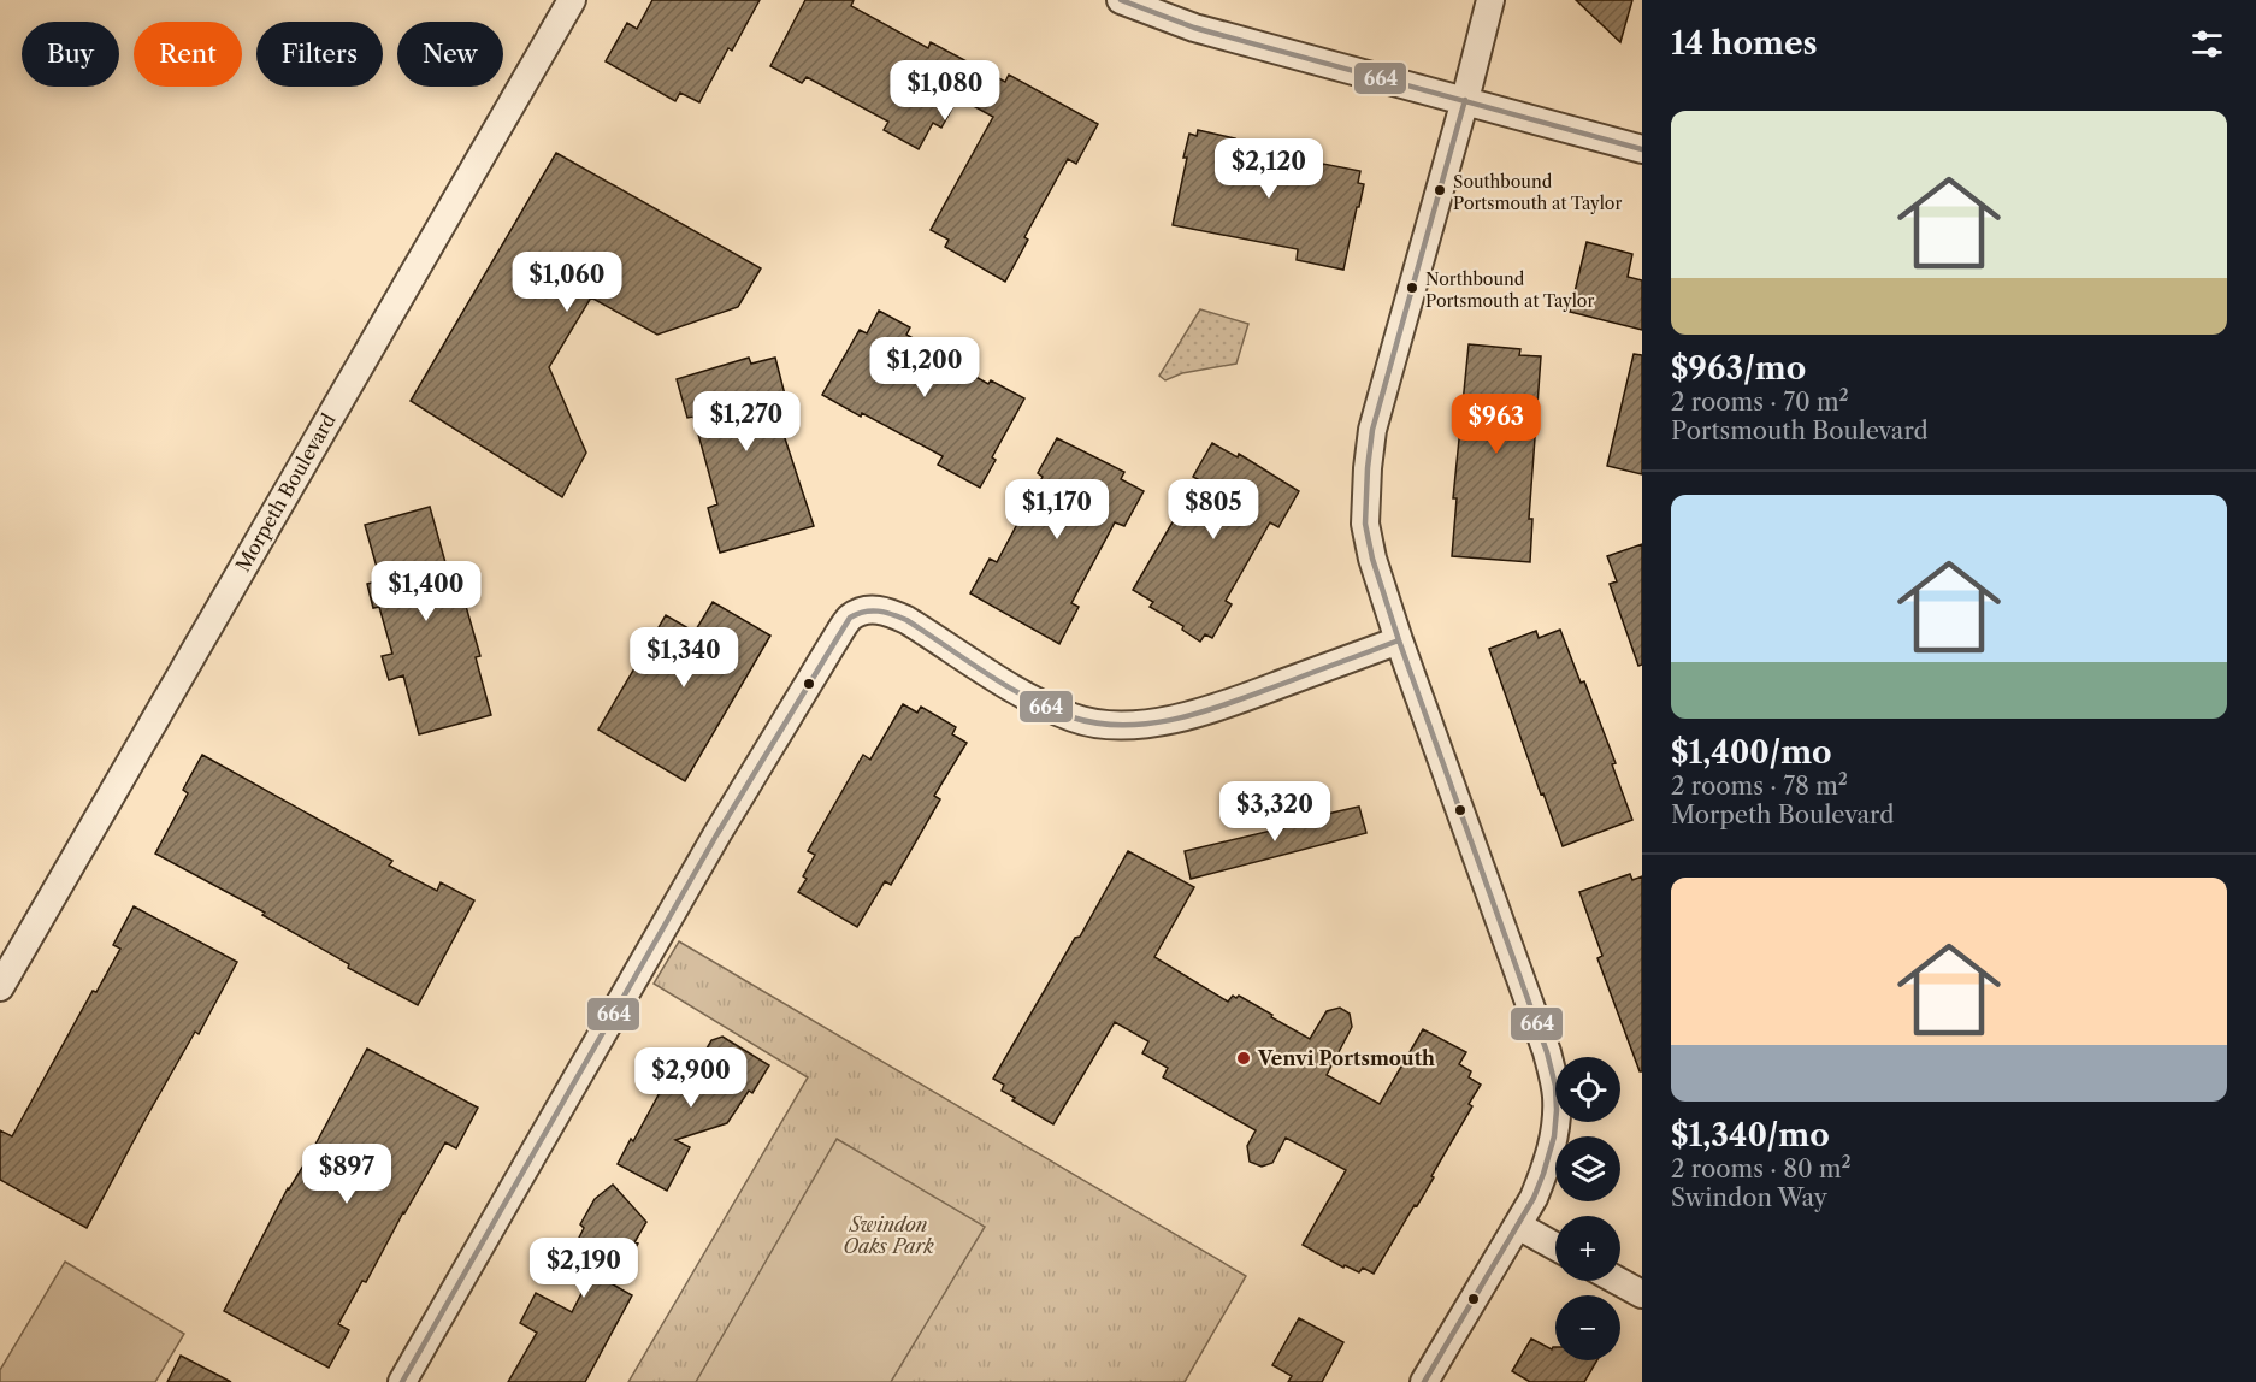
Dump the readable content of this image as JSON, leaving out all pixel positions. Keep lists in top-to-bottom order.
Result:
{
  "streets": {
    "street": ["Morpeth Boulevard"]
  },
  "parks": ["Swindon Oaks Park"],
  "places": ["Southbound Portsmouth at Taylor", "Northbound Portsmouth at Taylor", "Venvi Portsmouth"],
  "lines": ["transit line 664"],
  "page": {
    "heading": "14 homes",
    "chip": [
      "Buy",
      "Rent",
      "Filters",
      "New"
    ],
    "price": [
      "$1,080",
      "$2,120",
      "$1,060",
      "$1,200",
      "$1,270",
      "$963",
      "$1,170",
      "$805",
      "$1,400",
      "$1,340",
      "$3,320",
      "$2,900",
      "$897",
      "$2,190"
    ],
    "list": [
      {
        "name": "$963/mo",
        "note": "2 rooms · 70 m² · Portsmouth Boulevard"
      },
      {
        "name": "$1,400/mo",
        "note": "2 rooms · 78 m² · Morpeth Boulevard"
      },
      {
        "name": "$1,340/mo",
        "note": "2 rooms · 80 m² · Swindon Way"
      }
    ],
    "map_buttons": ["+", "−"]
  }
}
